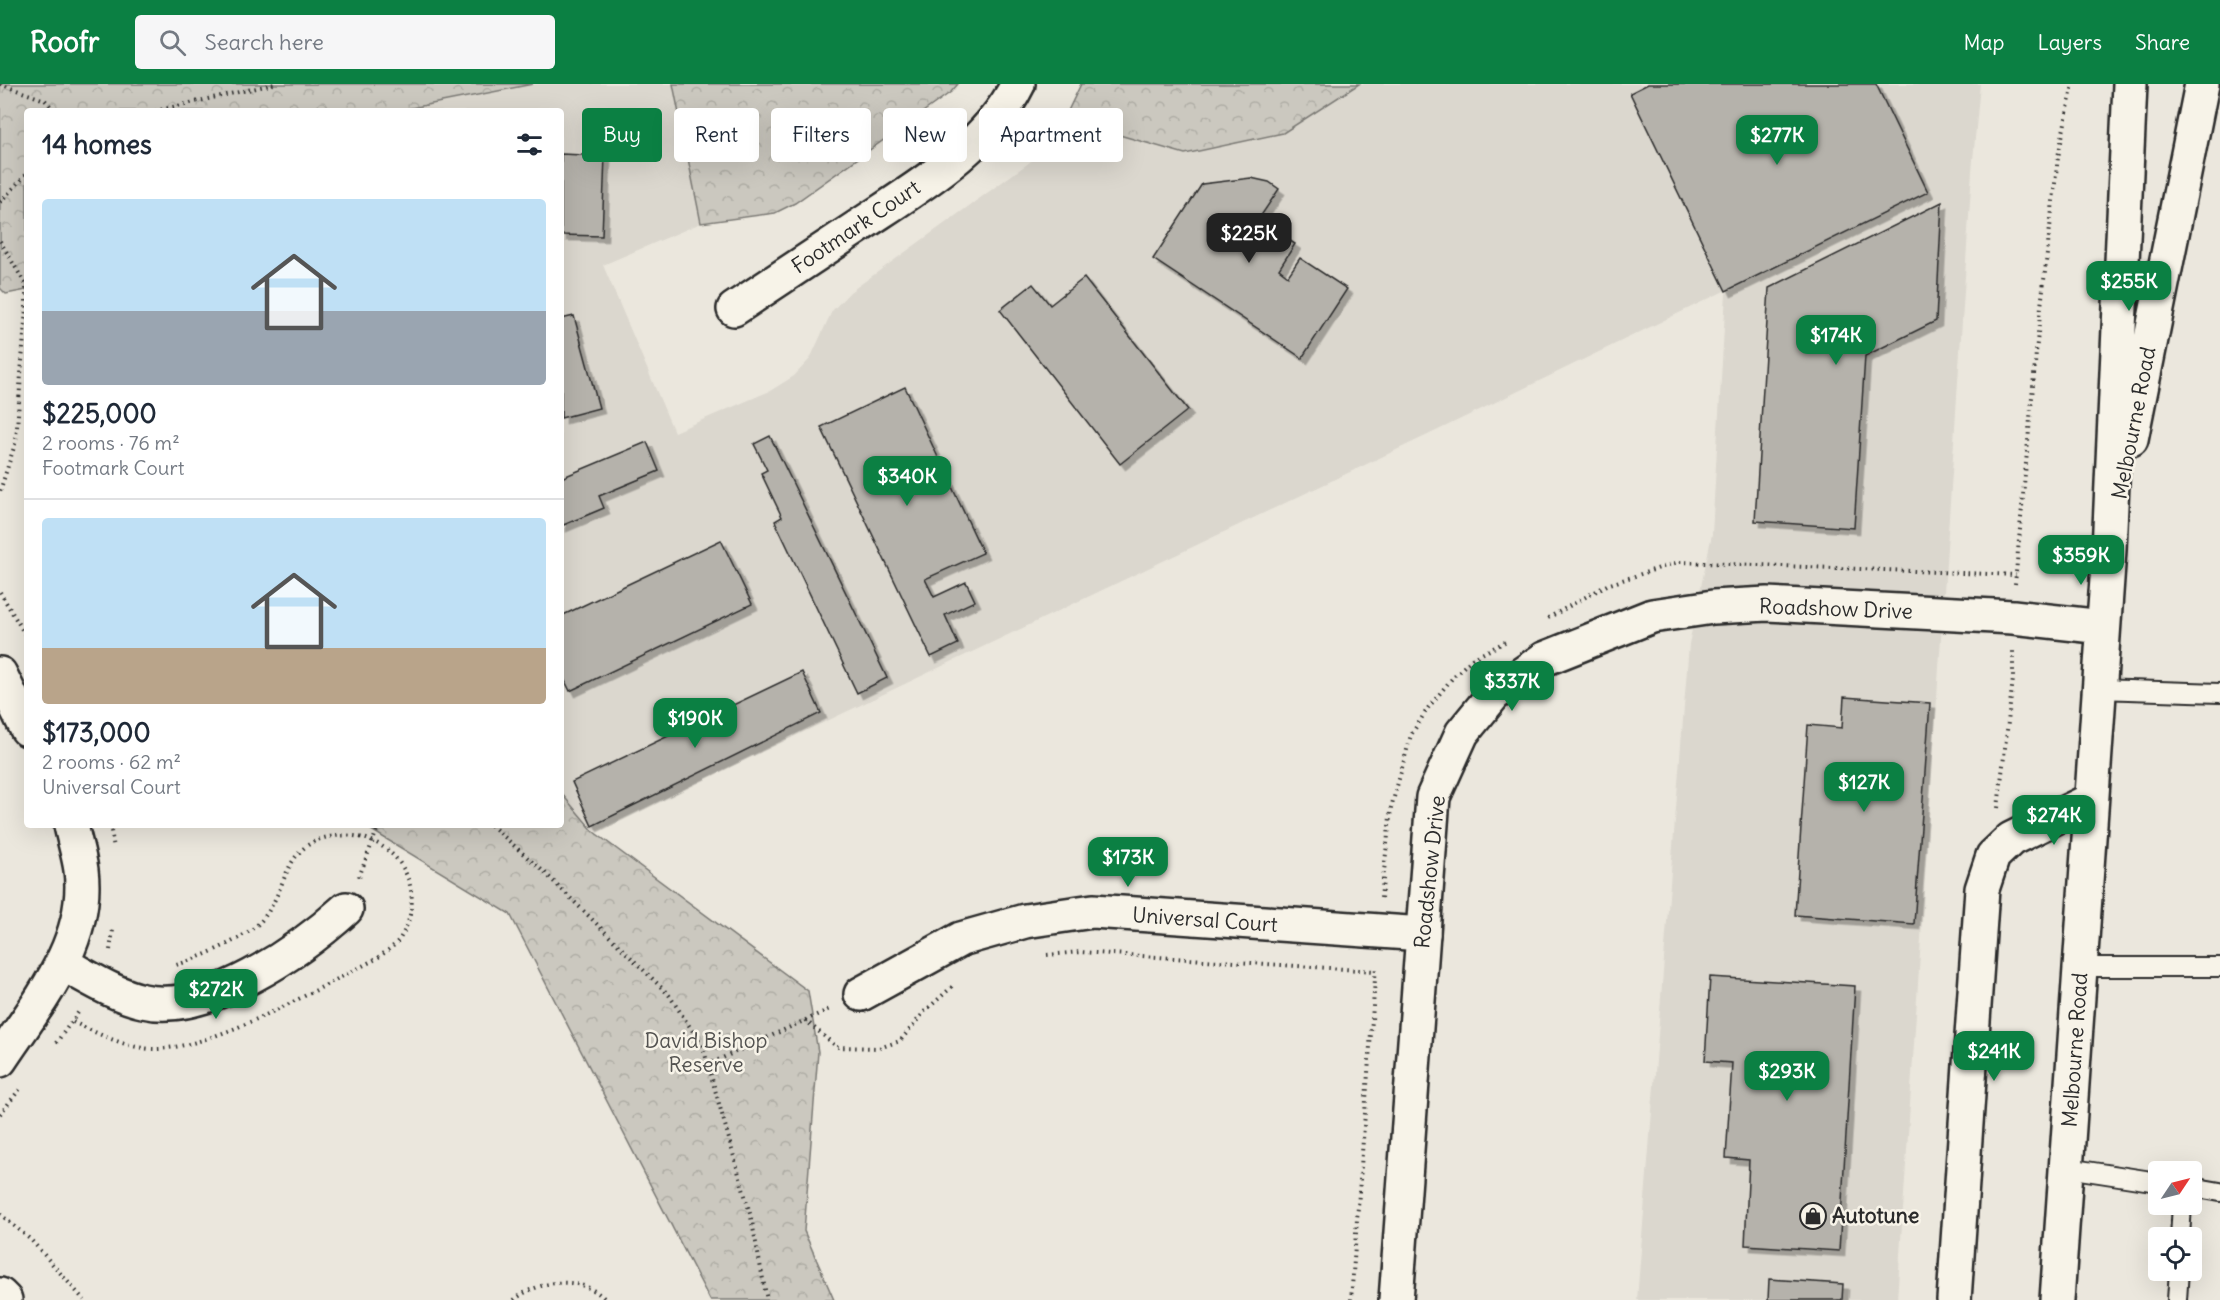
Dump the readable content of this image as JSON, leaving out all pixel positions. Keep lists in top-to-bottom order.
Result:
{
  "streets": {
    "street": [
      "Footmark Court",
      "Melbourne Road",
      "Roadshow Drive",
      "Universal Court"
    ]
  },
  "crossings": [
    ["Melbourne Road", "Roadshow Drive"],
    ["Roadshow Drive", "Universal Court"]
  ],
  "parks": ["David Bishop Reserve"],
  "places": {
    "shop": ["Autotune"]
  },
  "north": "top right",
  "page": {
    "header": "Roofr",
    "search": "Search here",
    "nav": ["Map", "Layers", "Share"],
    "chip": [
      "Buy",
      "Rent",
      "Filters",
      "New",
      "Apartment"
    ],
    "heading": "14 homes",
    "price": [
      "$277K",
      "$225K",
      "$255K",
      "$174K",
      "$340K",
      "$359K",
      "$337K",
      "$190K",
      "$127K",
      "$274K",
      "$173K",
      "$272K",
      "$241K",
      "$293K"
    ],
    "list": [
      {
        "name": "$225,000",
        "note": "2 rooms · 76 m² · Footmark Court"
      },
      {
        "name": "$173,000",
        "note": "2 rooms · 62 m² · Universal Court"
      }
    ]
  }
}
